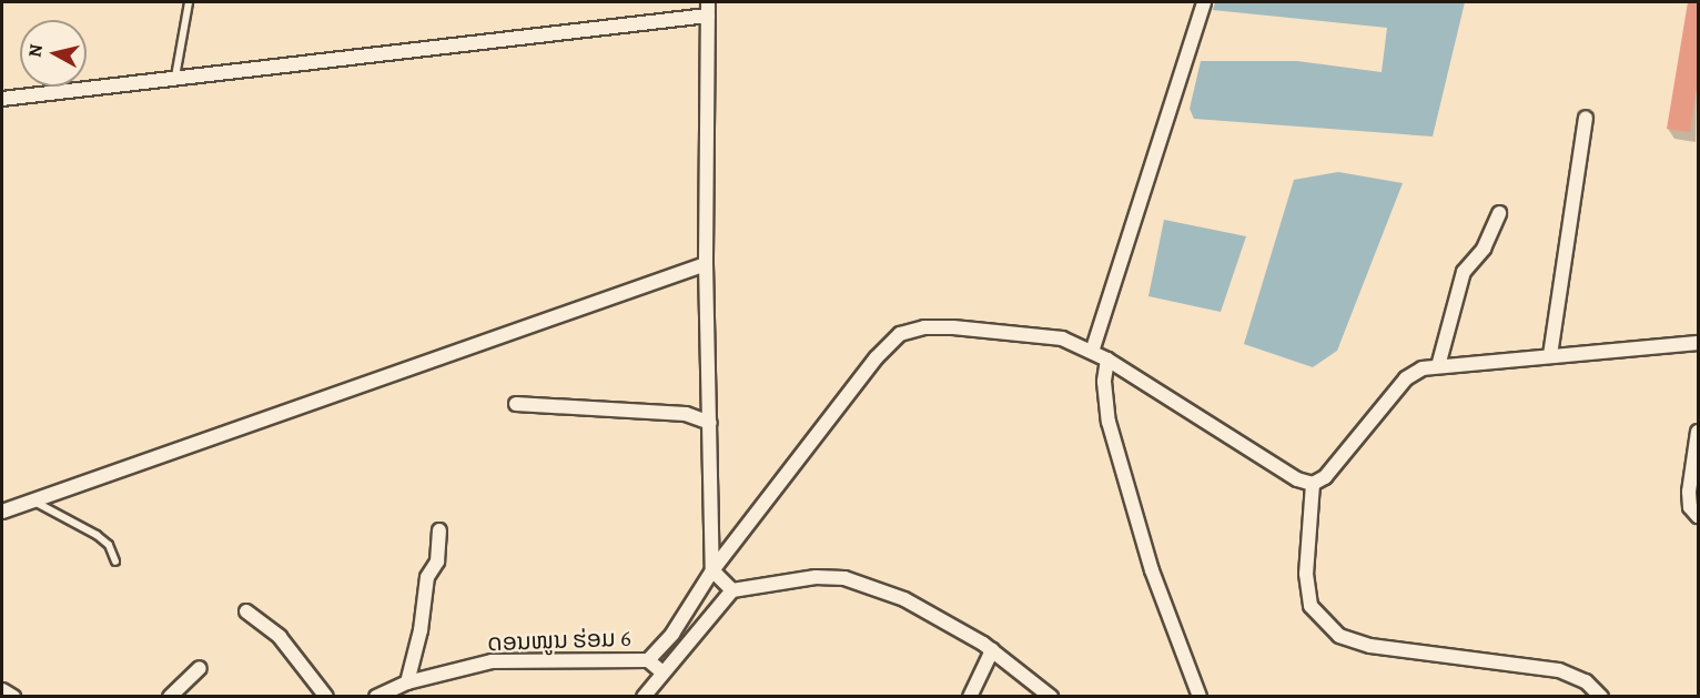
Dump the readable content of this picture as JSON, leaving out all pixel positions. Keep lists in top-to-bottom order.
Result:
{
  "streets": {
    "street": ["ດອນໜູນ ຮ່ອມ 6"]
  },
  "north": "left"
}
